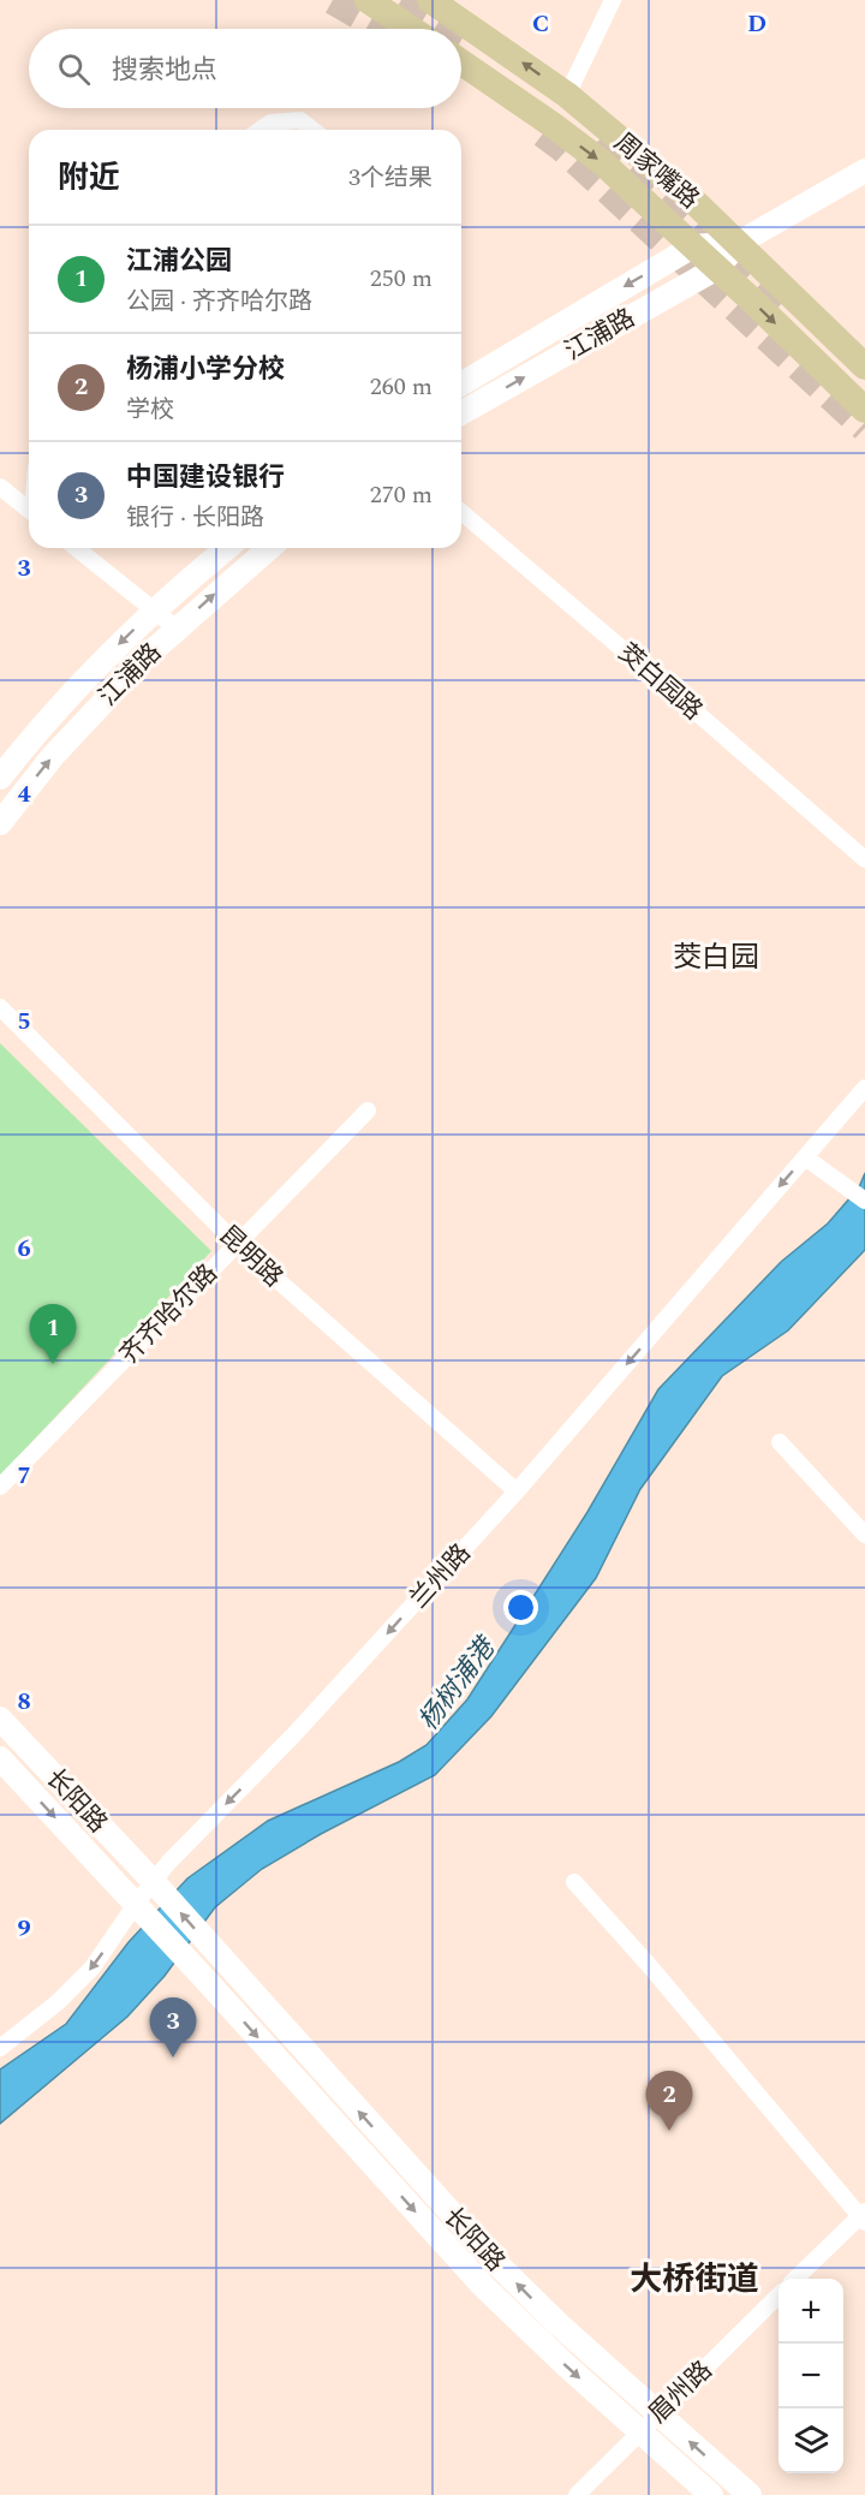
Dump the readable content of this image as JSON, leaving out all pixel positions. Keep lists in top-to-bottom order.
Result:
{
  "streets": {
    "main road": ["周家嘴路", "江浦路", "长阳路"],
    "street": [
      "茭白园路",
      "昆明路",
      "齐齐哈尔路",
      "兰州路",
      "眉州路"
    ]
  },
  "crossings": [
    ["周家嘴路", "江浦路"],
    ["昆明路", "齐齐哈尔路"],
    ["昆明路", "兰州路"],
    ["兰州路", "长阳路"],
    ["长阳路", "眉州路"]
  ],
  "one_way": ["兰州路"],
  "districts": ["茭白园", "大桥街道"],
  "water": ["杨树浦港"],
  "page": {
    "search": "搜索地点",
    "heading": ["附近", "3个结果"],
    "list": [
      {
        "mark": "1",
        "name": "江浦公园",
        "note": "公园 · 齐齐哈尔路",
        "value": "250 m"
      },
      {
        "mark": "2",
        "name": "杨浦小学分校",
        "note": "学校",
        "value": "260 m"
      },
      {
        "mark": "3",
        "name": "中国建设银行",
        "note": "银行 · 长阳路",
        "value": "270 m"
      }
    ],
    "pins": ["1", "3", "2"],
    "map_buttons": ["+", "−"]
  },
  "grid": {
    "columns": ["C", "D"],
    "rows": [
      "3",
      "4",
      "5",
      "6",
      "7",
      "8",
      "9"
    ]
  }
}
